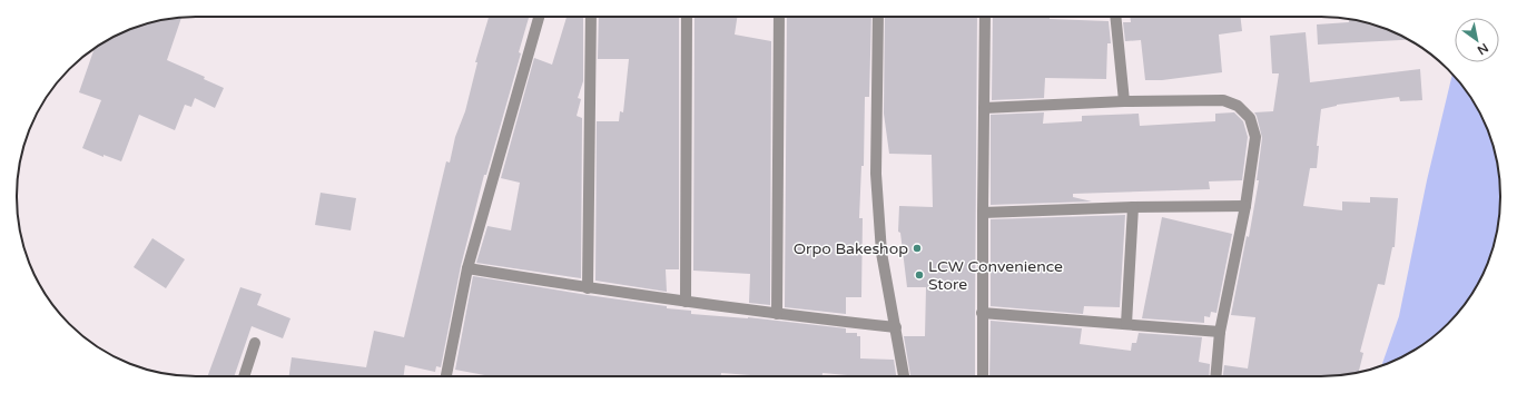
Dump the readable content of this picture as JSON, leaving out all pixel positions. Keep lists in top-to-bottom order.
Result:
{
  "places": ["Orpo Bakeshop", "LCW Convenience Store"],
  "north": "bottom right"
}
